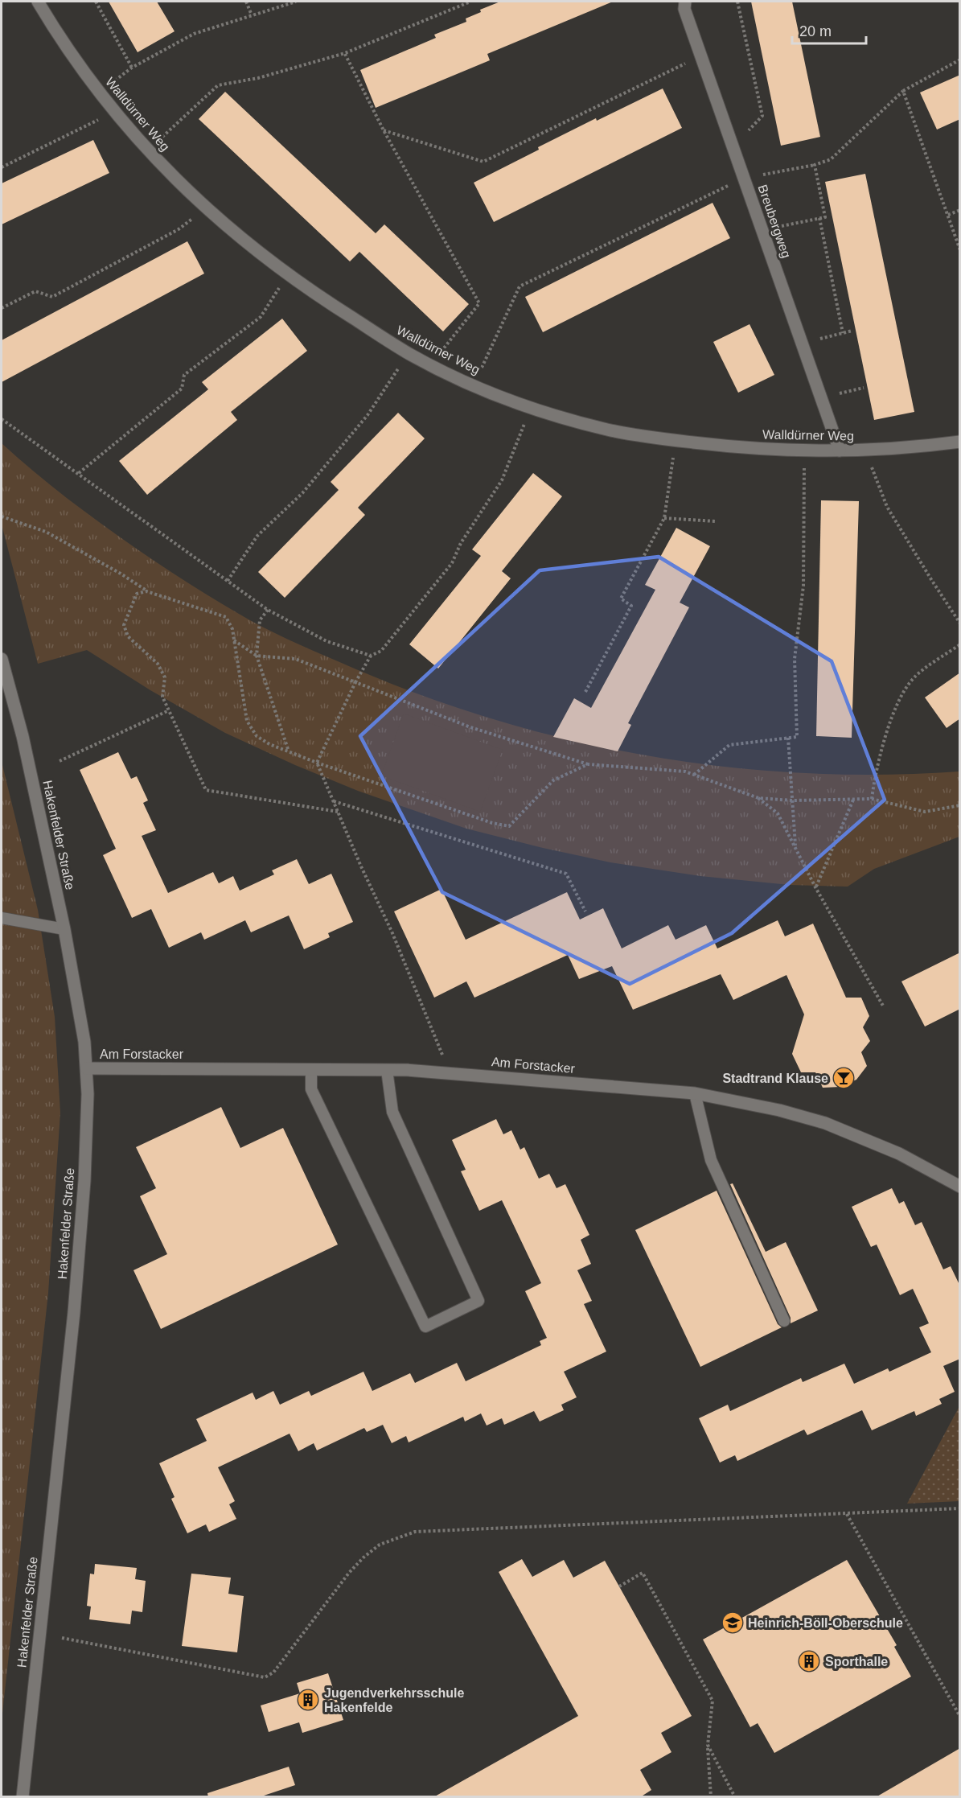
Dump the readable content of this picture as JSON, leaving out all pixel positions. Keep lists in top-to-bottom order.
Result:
{
  "streets": {
    "street": [
      "Walldürner Weg",
      "Breubergweg",
      "Hakenfelder Straße",
      "Am Forstacker"
    ]
  },
  "crossings": [
    ["Walldürner Weg", "Breubergweg"],
    ["Hakenfelder Straße", "Am Forstacker"]
  ],
  "places": {
    "bar": ["Stadtrand Klause"],
    "school or university": ["Heinrich-Böll-Oberschule"],
    "building": ["Sporthalle", "Jugendverkehrsschule Hakenfelde"]
  },
  "scale_bar": "20 m"
}
